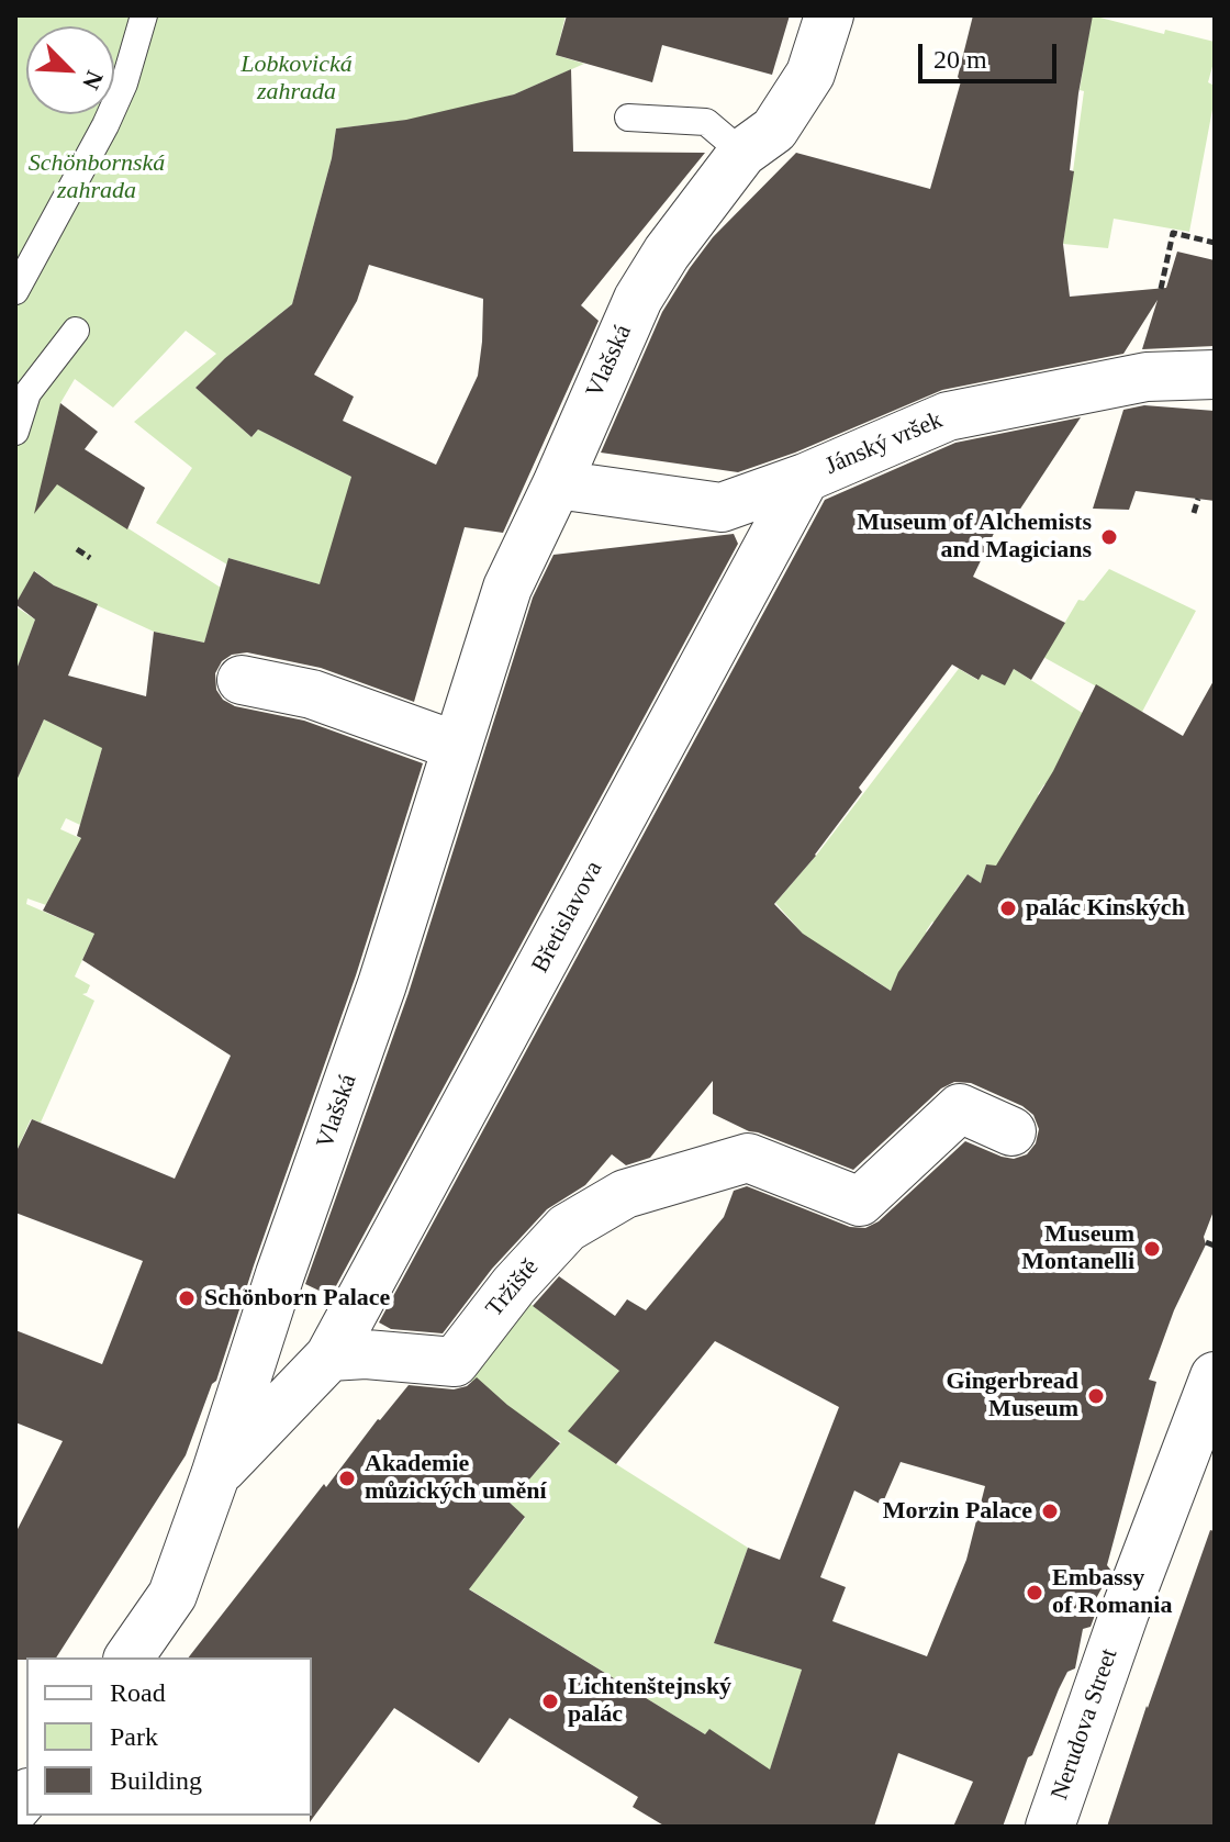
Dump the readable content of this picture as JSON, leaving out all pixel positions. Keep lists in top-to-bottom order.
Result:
{
  "streets": {
    "street": [
      "Vlašská",
      "Jánský vršek",
      "Břetislavova",
      "Tržiště",
      "Nerudova Street"
    ]
  },
  "crossings": [
    ["Vlašská", "Jánský vršek"],
    ["Jánský vršek", "Břetislavova"],
    ["Břetislavova", "Tržiště"]
  ],
  "parks": ["Lobkovická zahrada", "Schönbornská zahrada"],
  "places": [
    "Museum of Alchemists and Magicians",
    "palác Kinských",
    "Museum Montanelli",
    "Schönborn Palace",
    "Gingerbread Museum",
    "Akademie můzických umění",
    "Morzin Palace",
    "Embassy of Romania",
    "Lichtenštejnský palác"
  ],
  "legend": ["Road", "Park", "Building"],
  "scale_bar": "20 m",
  "north": "bottom right"
}
